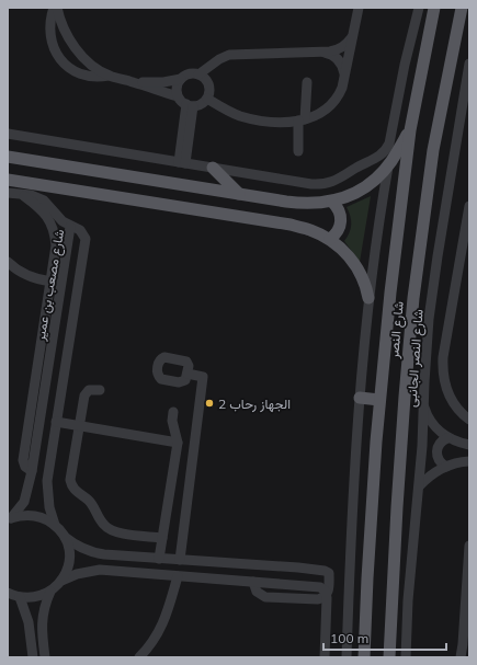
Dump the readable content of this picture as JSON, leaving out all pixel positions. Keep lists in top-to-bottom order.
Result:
{
  "streets": {
    "main road": ["شارع النصر"],
    "street": ["شارع مصعب بن عمير", "شارع النصر الجانبى"]
  },
  "places": ["الجهاز رحاب 2"],
  "scale_bar": "100 m"
}
